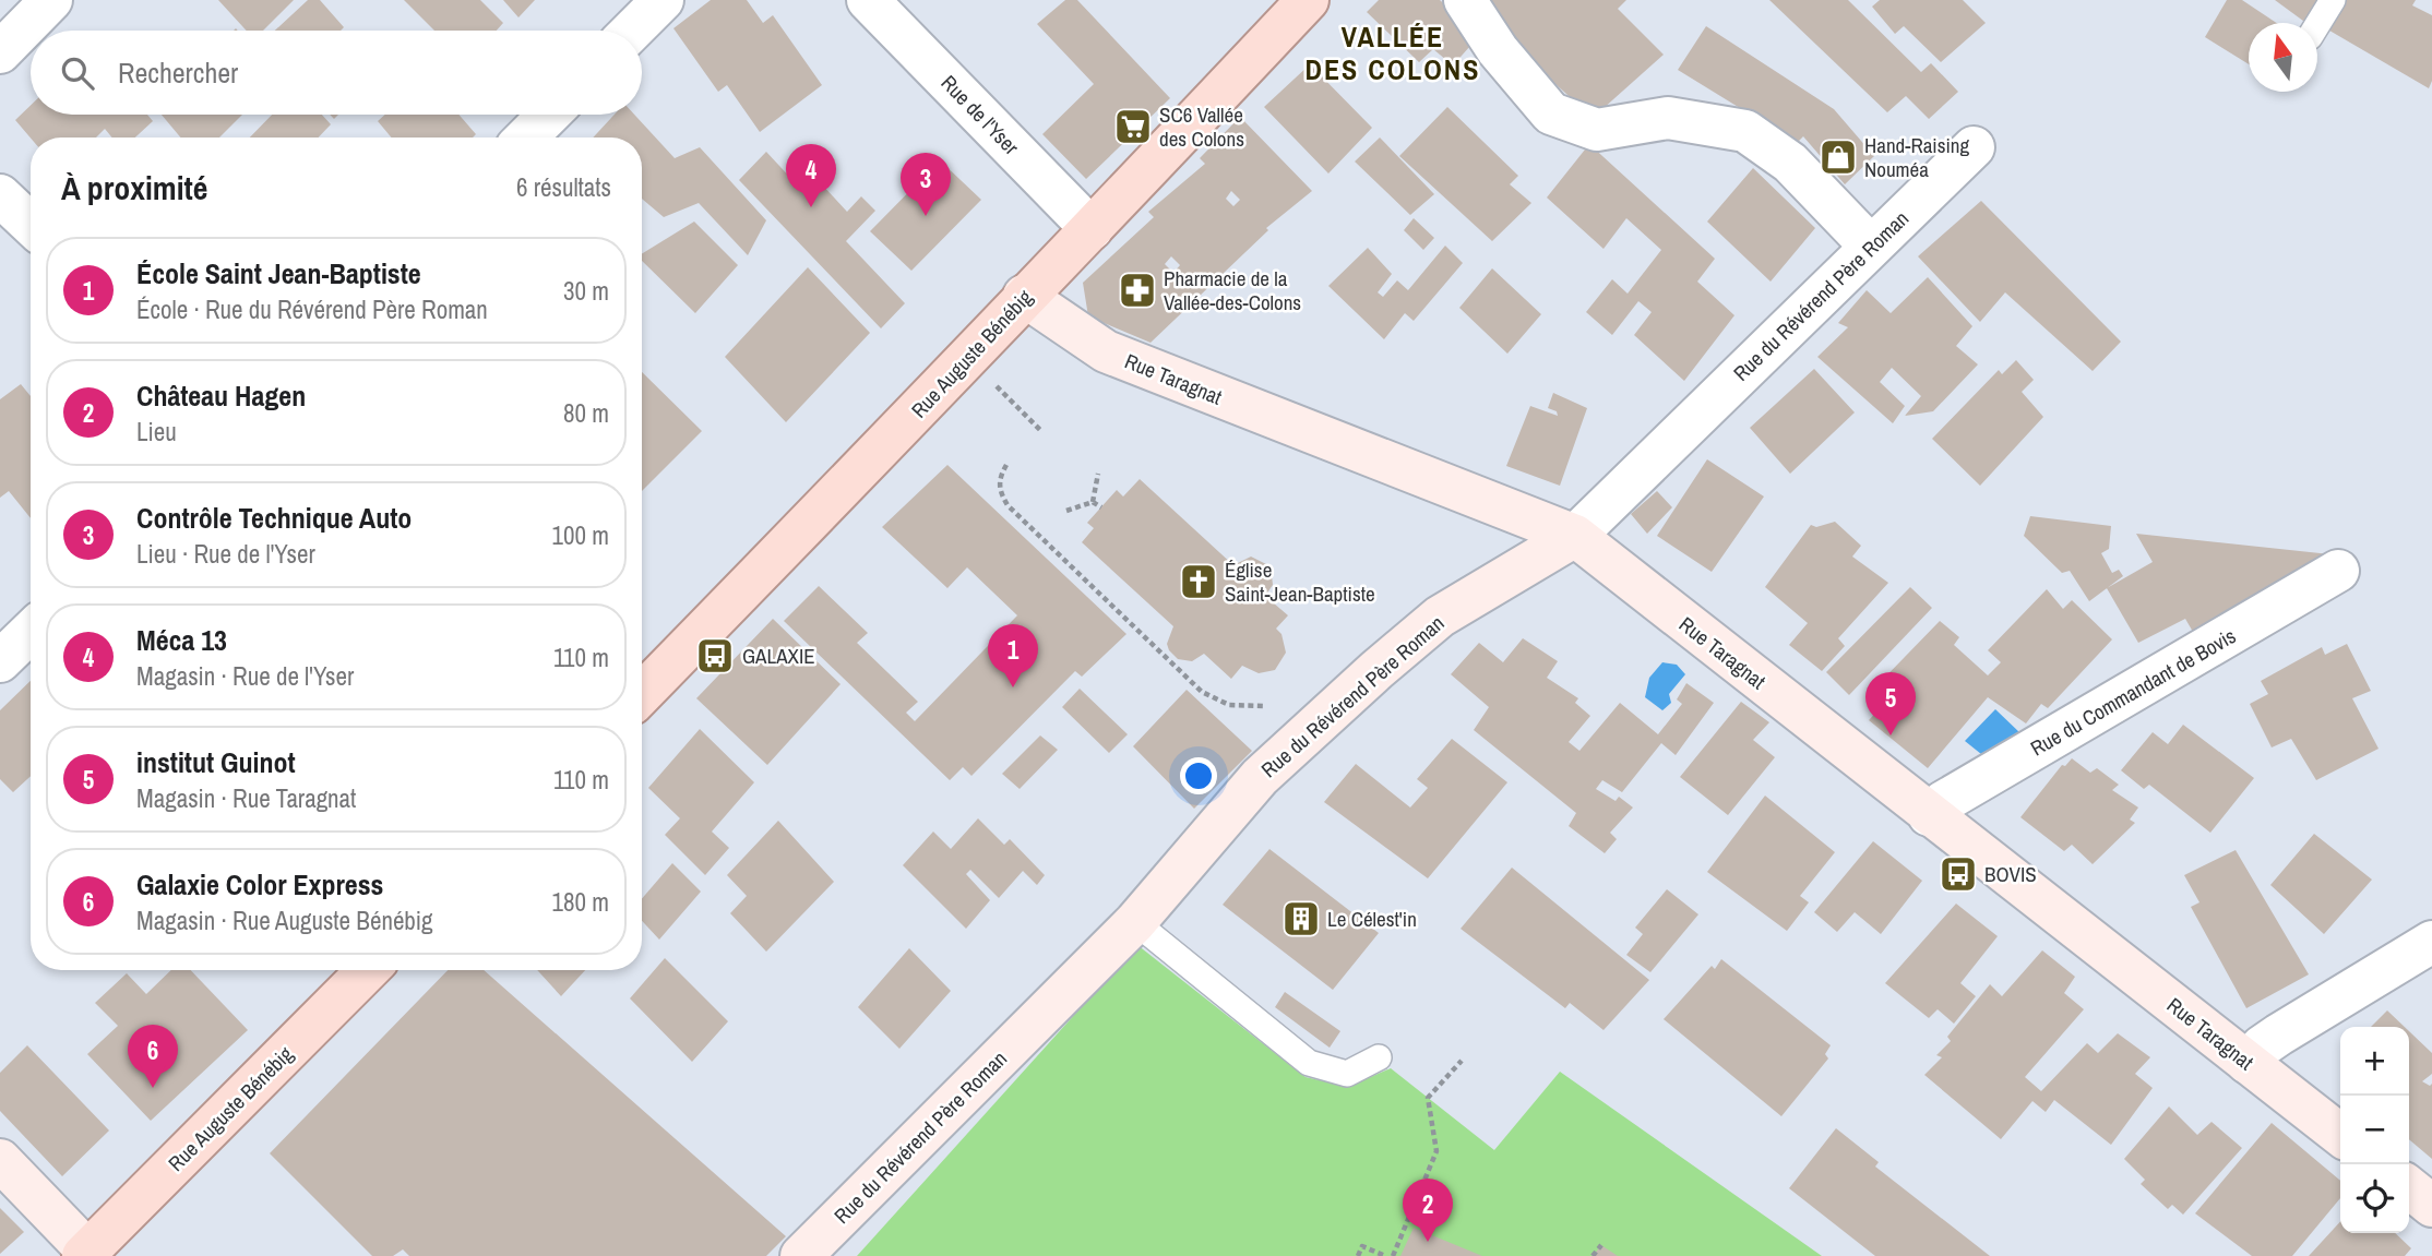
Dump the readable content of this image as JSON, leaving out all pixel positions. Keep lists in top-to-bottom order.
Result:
{
  "streets": {
    "main road": ["Rue Auguste Bénébig"],
    "street": [
      "Rue de l'Yser",
      "Rue du Révérend Père Roman",
      "Rue Taragnat",
      "Rue du Commandant de Bovis"
    ]
  },
  "crossings": [
    ["Rue de l'Yser", "Rue Auguste Bénébig"],
    ["Rue du Révérend Père Roman", "Rue Taragnat"],
    ["Rue Auguste Bénébig", "Rue Taragnat"],
    ["Rue Taragnat", "Rue du Commandant de Bovis"]
  ],
  "districts": ["VALLÉE DES COLONS"],
  "places": {
    "supermarket": ["SC6 Vallée des Colons"],
    "shop": ["Hand-Raising Nouméa"],
    "pharmacy": ["Pharmacie de la Vallée-des-Colons"],
    "church": ["Église Saint-Jean-Baptiste"],
    "bus stop": ["GALAXIE", "BOVIS"],
    "building": ["Le Célest'in"]
  },
  "north": "top",
  "page": {
    "search": "Rechercher",
    "heading": ["À proximité", "6 résultats"],
    "pins": [
      "4",
      "3",
      "1",
      "5",
      "6",
      "2"
    ],
    "list": [
      {
        "mark": "1",
        "name": "École Saint Jean-Baptiste",
        "note": "École · Rue du Révérend Père Roman",
        "value": "30 m"
      },
      {
        "mark": "2",
        "name": "Château Hagen",
        "note": "Lieu",
        "value": "80 m"
      },
      {
        "mark": "3",
        "name": "Contrôle Technique Auto",
        "note": "Lieu · Rue de l'Yser",
        "value": "100 m"
      },
      {
        "mark": "4",
        "name": "Méca 13",
        "note": "Magasin · Rue de l'Yser",
        "value": "110 m"
      },
      {
        "mark": "5",
        "name": "institut Guinot",
        "note": "Magasin · Rue Taragnat",
        "value": "110 m"
      },
      {
        "mark": "6",
        "name": "Galaxie Color Express",
        "note": "Magasin · Rue Auguste Bénébig",
        "value": "180 m"
      }
    ],
    "map_buttons": ["+", "−"]
  }
}
